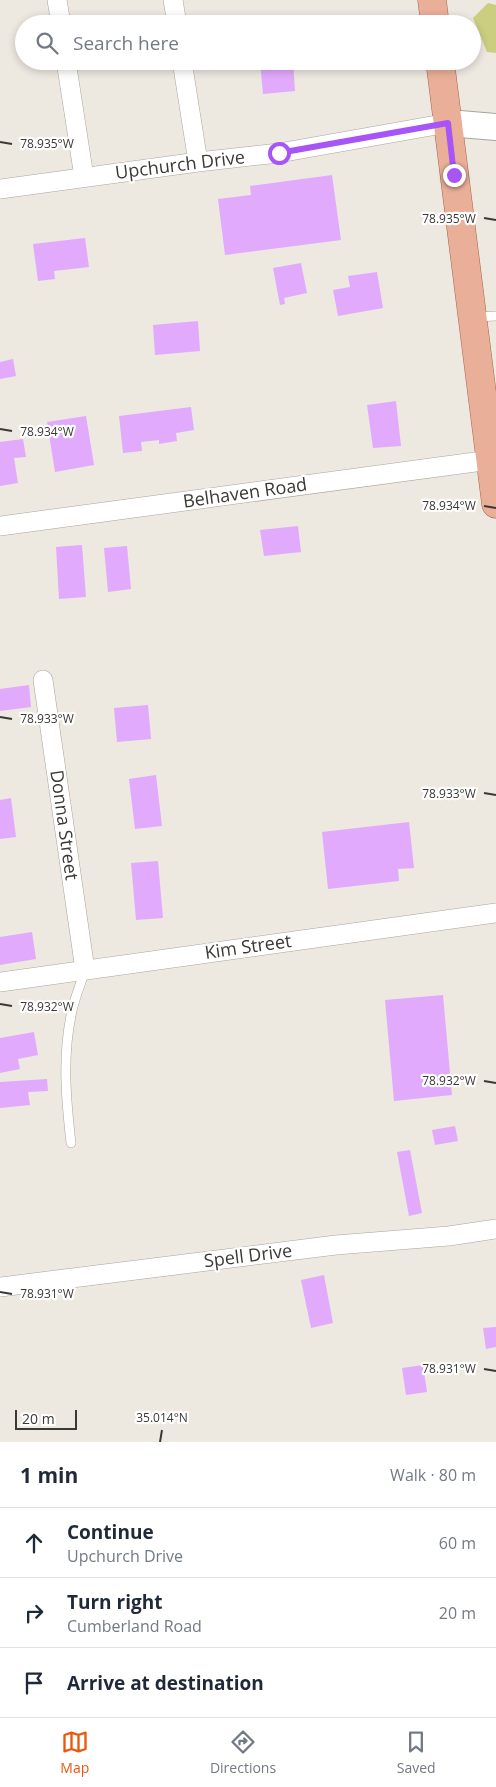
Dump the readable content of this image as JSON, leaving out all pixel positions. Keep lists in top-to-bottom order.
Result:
{
  "streets": {
    "street": [
      "Upchurch Drive",
      "Belhaven Road",
      "Donna Street",
      "Kim Street",
      "Spell Drive"
    ]
  },
  "crossings": [
    ["Donna Street", "Kim Street"]
  ],
  "scale_bar": "20 m",
  "page": {
    "search": "Search here",
    "scale": "20 m",
    "heading": ["1 min", "Walk · 80 m"],
    "list": [
      ["Continue", "Upchurch Drive", "60 m"],
      ["Turn right", "Cumberland Road", "20 m"],
      "Arrive at destination"
    ],
    "nav": ["Map", "Directions", "Saved"]
  },
  "coordinates": [
    "78.935°W",
    "78.934°W",
    "78.933°W",
    "78.932°W",
    "78.931°W",
    "35.014°N"
  ]
}
